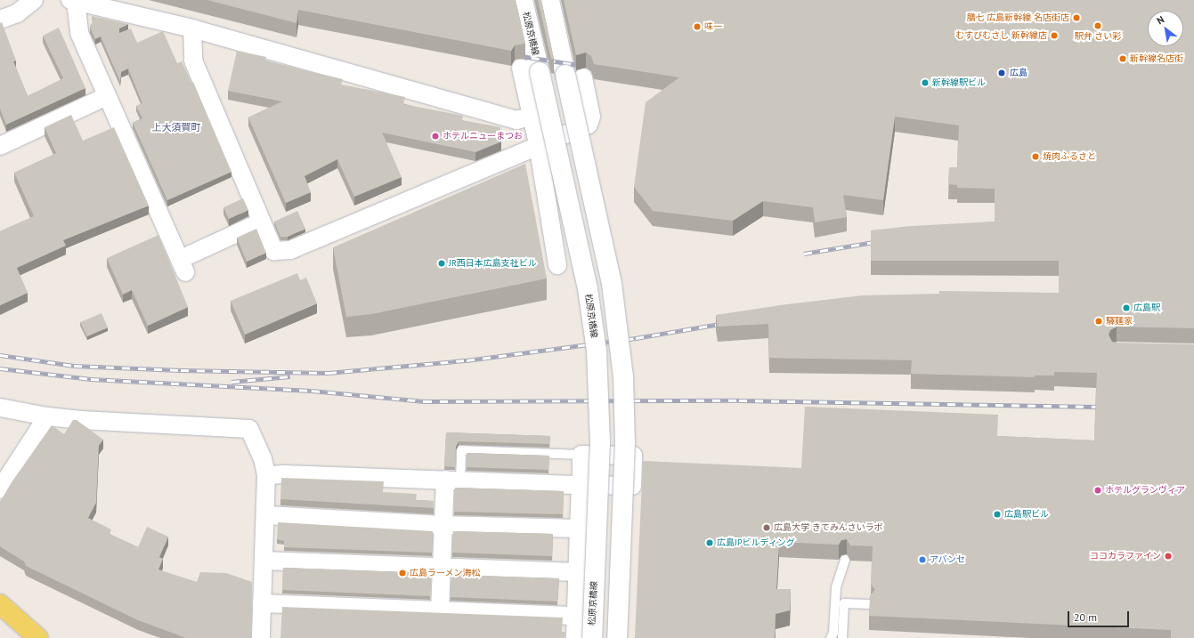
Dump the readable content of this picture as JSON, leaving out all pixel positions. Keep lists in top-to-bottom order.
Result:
{
  "streets": {
    "street": ["松原京橋線"]
  },
  "districts": ["上大須賀町"],
  "places": [
    "膳七 広島新幹線 名店街店",
    "駅弁 さい彩",
    "味一",
    "むすびむさし 新幹線店",
    "新幹線名店街",
    "広島",
    "新幹線駅ビル",
    "ホテルニューまつお",
    "焼肉ふるさと",
    "JR西日本広島支社ビル",
    "広島駅",
    "驛麺家",
    "ホテルグランヴィア",
    "広島駅ビル",
    "広島大学 きてみんさいラボ",
    "広島JPビルディング",
    "ココカラファイン",
    "アバンセ",
    "広島ラーメン海松"
  ],
  "scale_bar": "20 m",
  "north": "top left"
}
